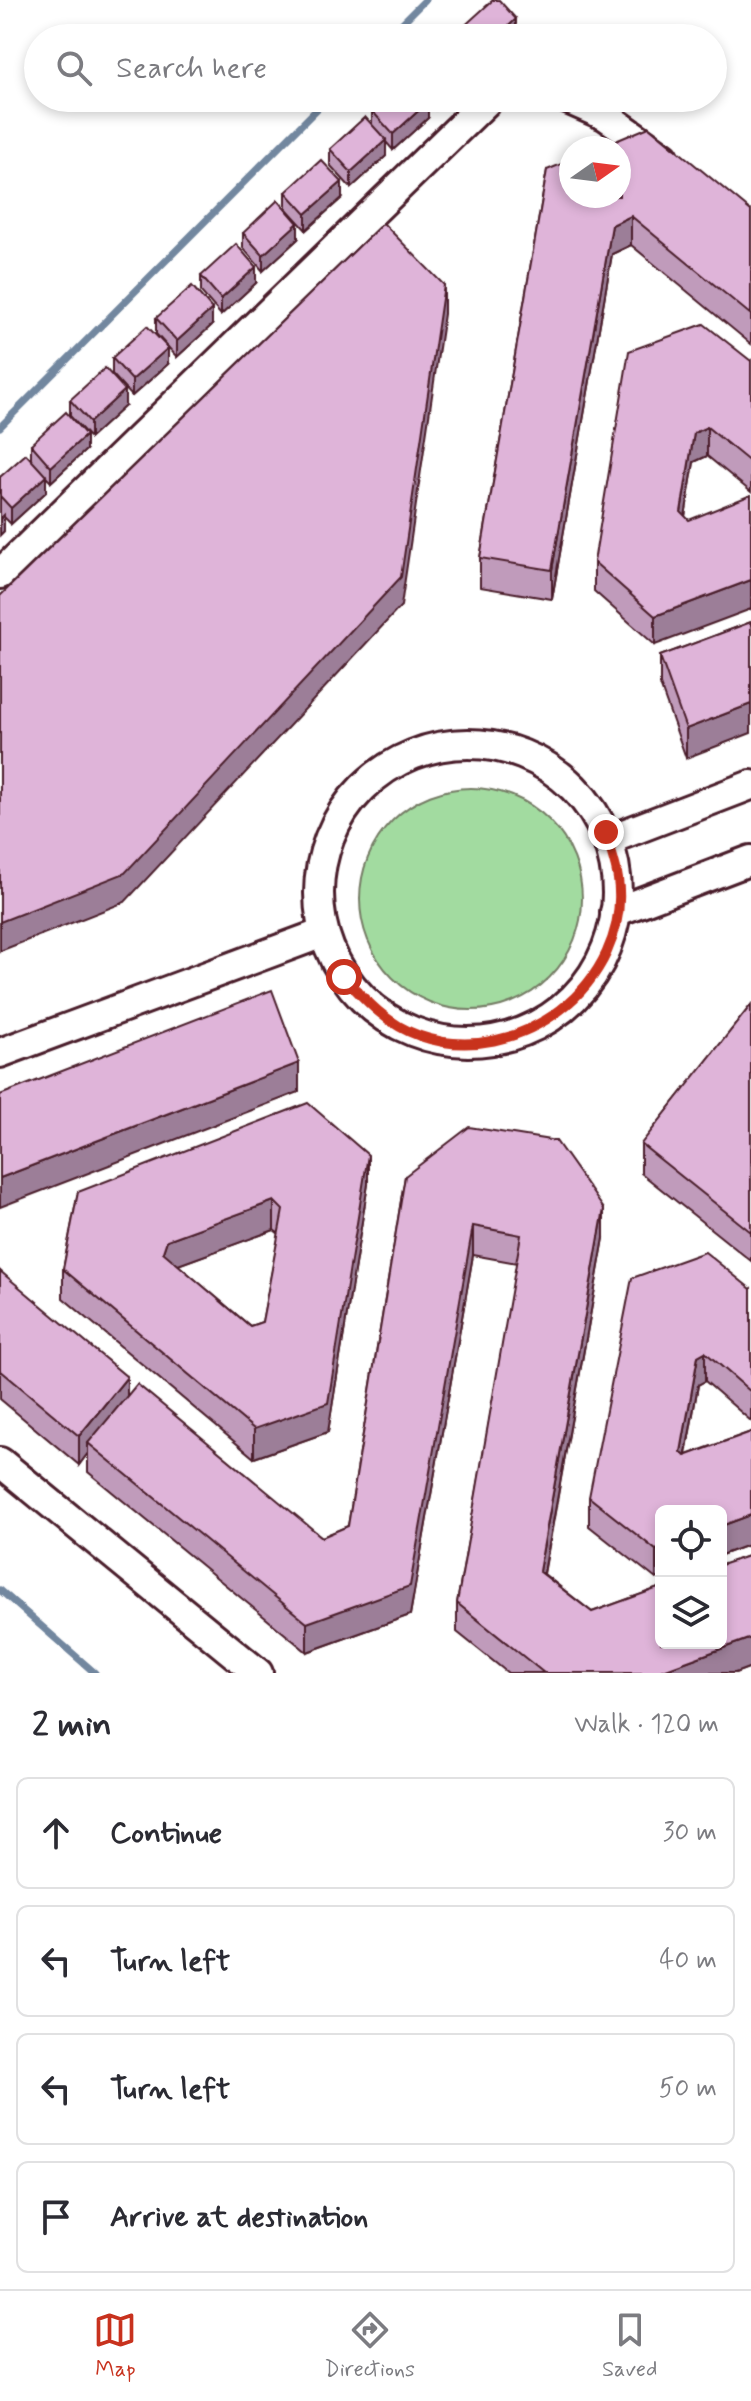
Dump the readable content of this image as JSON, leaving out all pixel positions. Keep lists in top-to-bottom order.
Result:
{
  "north": "right",
  "page": {
    "search": "Search here",
    "heading": ["2 min", "Walk · 120 m"],
    "list": [
      ["Continue", "30 m"],
      ["Turn left", "40 m"],
      ["Turn left", "50 m"],
      "Arrive at destination"
    ],
    "nav": ["Map", "Directions", "Saved"]
  }
}
